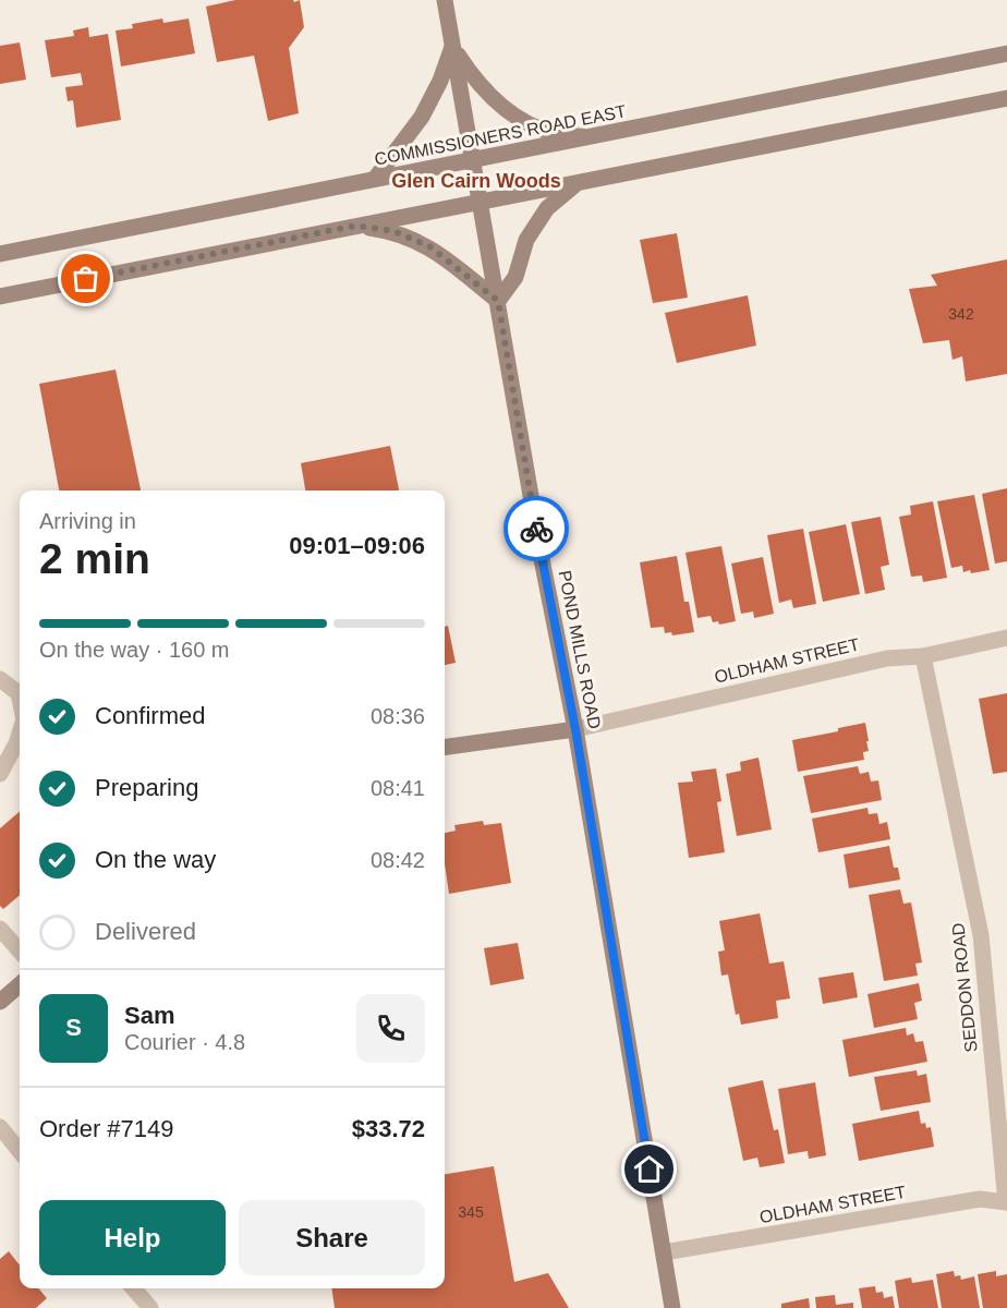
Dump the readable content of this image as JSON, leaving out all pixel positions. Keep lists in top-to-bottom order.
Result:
{
  "streets": {
    "main road": ["COMMISSIONERS ROAD EAST", "POND MILLS ROAD"],
    "street": ["OLDHAM STREET", "SEDDON ROAD"]
  },
  "crossings": [
    ["COMMISSIONERS ROAD EAST", "POND MILLS ROAD"],
    ["POND MILLS ROAD", "OLDHAM STREET"],
    ["OLDHAM STREET", "SEDDON ROAD"]
  ],
  "districts": ["Glen Cairn Woods"],
  "house_numbers": ["342", "345"],
  "page": {
    "heading": ["2 min", "Arriving in", "09:01–09:06"],
    "panel": [
      "Sam",
      "Courier · 4.8",
      "Order #7149",
      "$33.72"
    ],
    "bar": "On the way · 160 m",
    "list": [
      ["Confirmed", "08:36"],
      ["Preparing", "08:41"],
      ["On the way", "08:42"],
      "Delivered"
    ],
    "round": "S",
    "buttons": ["Help", "Share"]
  }
}
